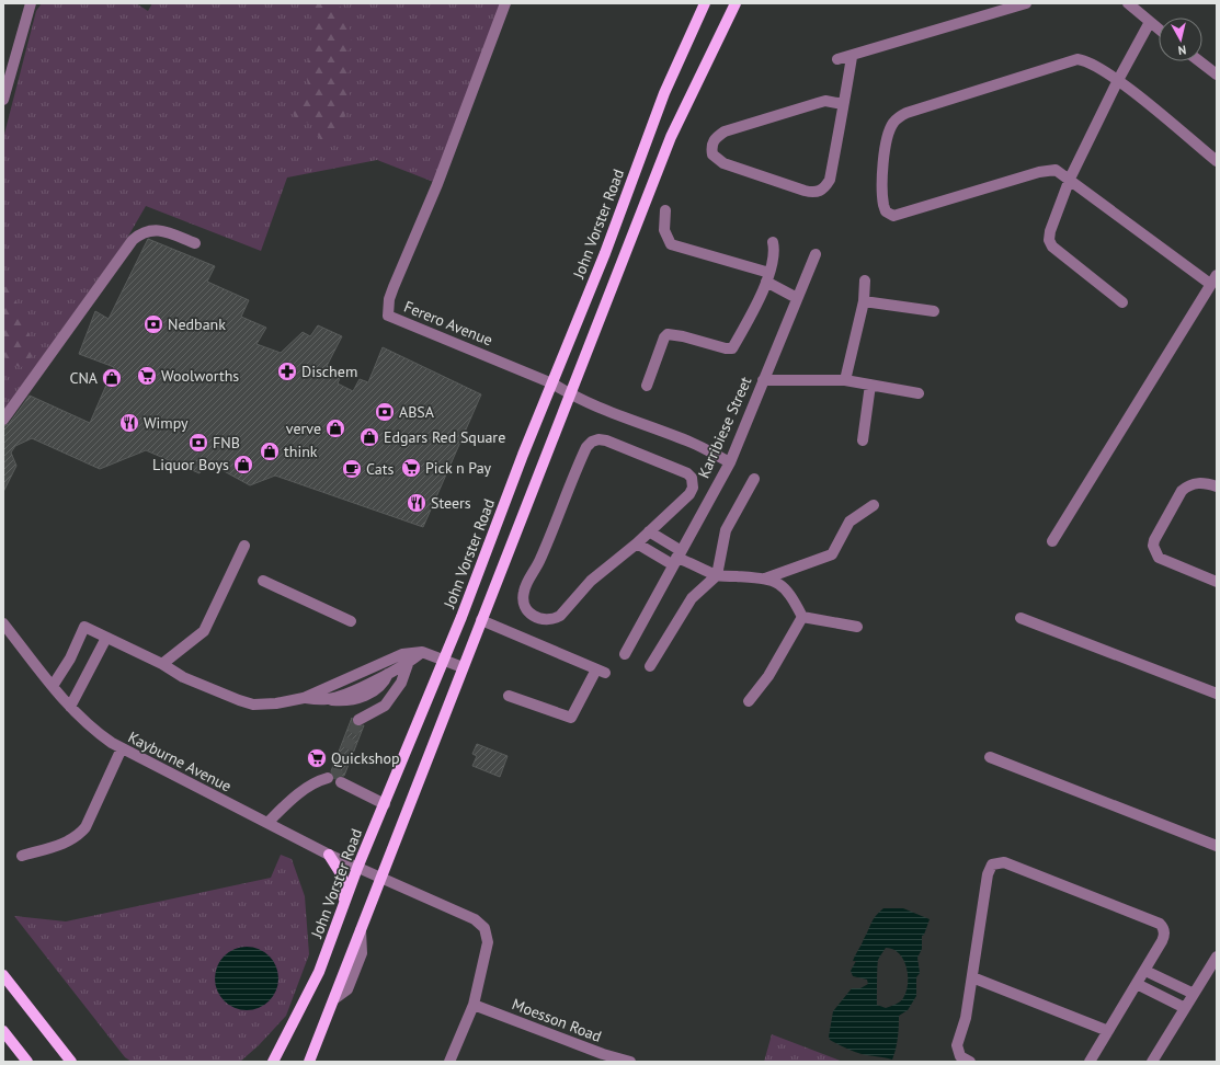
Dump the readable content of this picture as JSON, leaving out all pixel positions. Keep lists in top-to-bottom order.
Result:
{
  "streets": {
    "main road": ["John Vorster Road"],
    "street": [
      "Ferero Avenue",
      "Karribiese Street",
      "Kayburne Avenue",
      "Moesson Road"
    ]
  },
  "crossings": [
    ["John Vorster Road", "Ferero Avenue"],
    ["John Vorster Road", "Kayburne Avenue"],
    ["Ferero Avenue", "Karribiese Street"],
    ["Kayburne Avenue", "Moesson Road"]
  ],
  "places": {
    "bank": ["Nedbank", "ABSA", "FNB"],
    "pharmacy": ["Dischem"],
    "supermarket": ["Woolworths", "Pick n Pay", "Quickshop"],
    "shop": [
      "CNA",
      "verve",
      "Edgars Red Square",
      "think",
      "Liquor Boys"
    ],
    "restaurant": ["Wimpy", "Steers"],
    "cafe": ["Cats"]
  },
  "north": "bottom"
}
